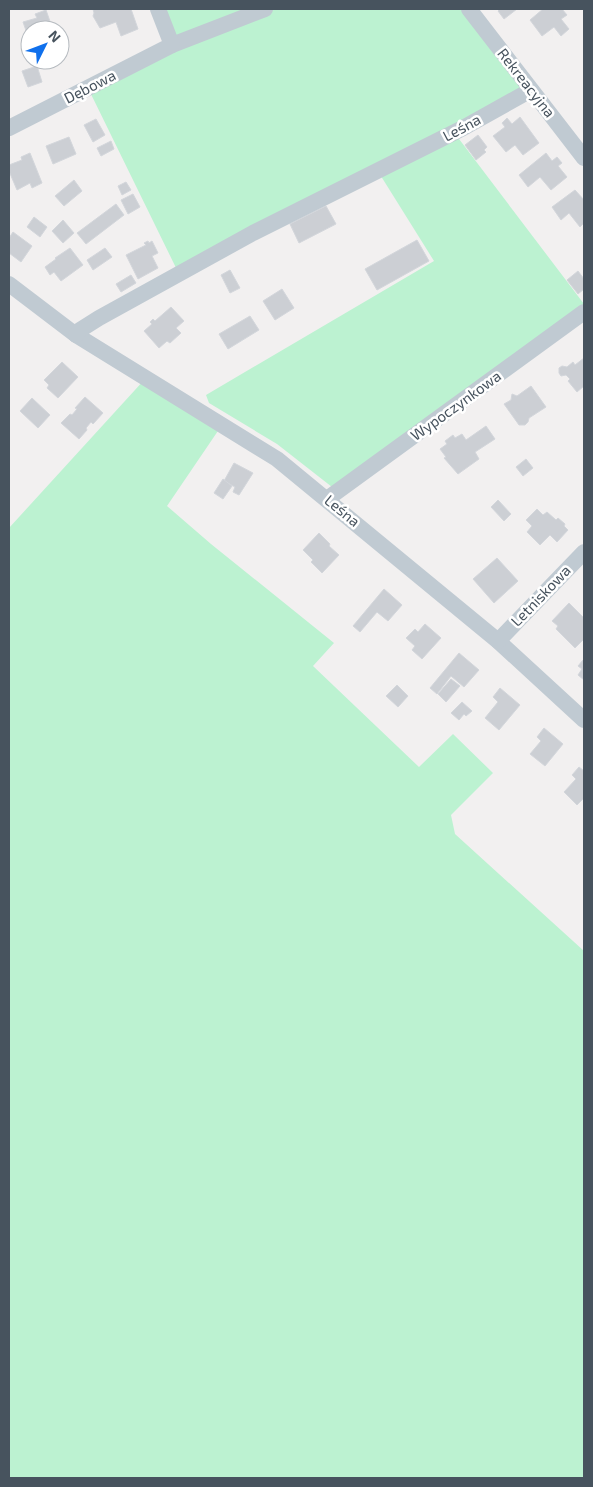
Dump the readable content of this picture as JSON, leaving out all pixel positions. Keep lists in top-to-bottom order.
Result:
{
  "streets": {
    "street": [
      "Rekreacyjna",
      "Dębowa",
      "Leśna",
      "Wypoczynkowa",
      "Letniskowa"
    ]
  },
  "crossings": [
    ["Rekreacyjna", "Leśna"],
    ["Leśna", "Wypoczynkowa"],
    ["Leśna", "Letniskowa"]
  ],
  "north": "top right"
}
